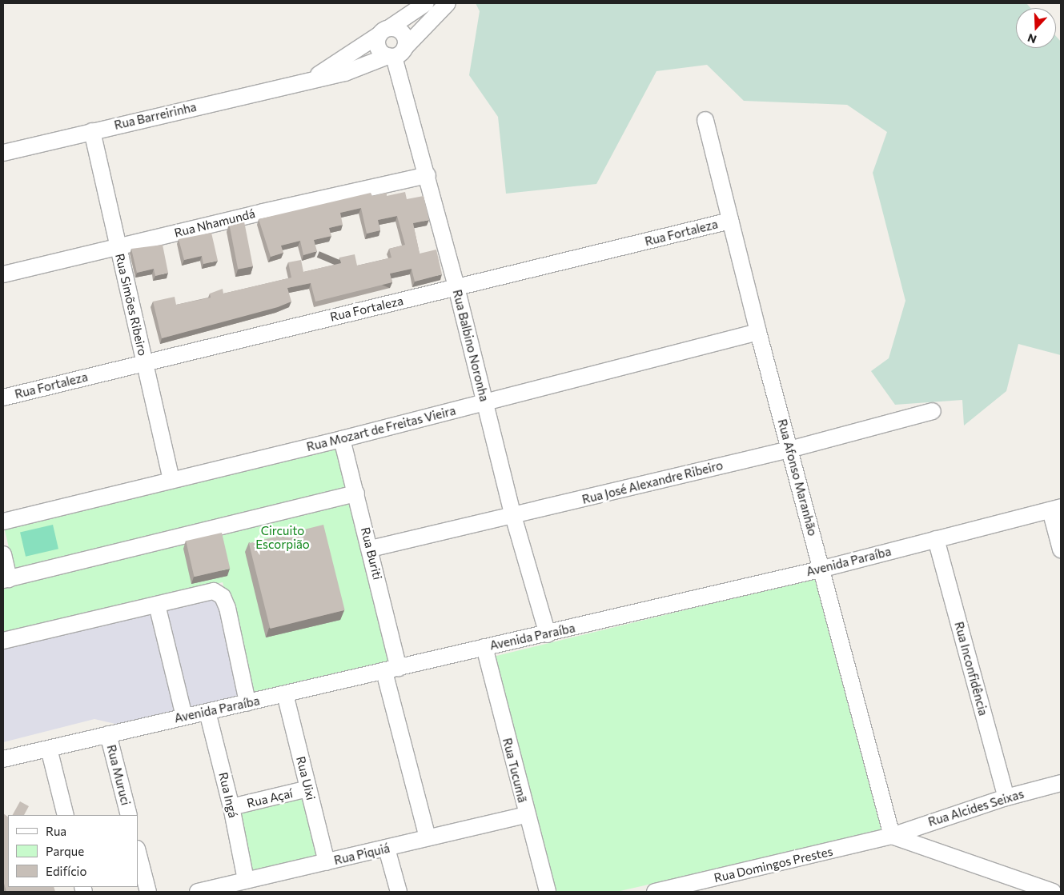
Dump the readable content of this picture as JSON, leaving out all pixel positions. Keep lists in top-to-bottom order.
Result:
{
  "streets": {
    "street": [
      "Rua Barreirinha",
      "Rua Nhamundá",
      "Rua Fortaleza",
      "Rua Simões Ribeiro",
      "Rua Balbino Noronha",
      "Rua Mozart de Freitas Vieira",
      "Rua Afonso Maranhão",
      "Rua José Alexandre Ribeiro",
      "Rua Buriti",
      "Avenida Paraíba",
      "Rua Inconfidência",
      "Rua Tucumã",
      "Rua Muruci",
      "Rua Uixi",
      "Rua Ingá",
      "Rua Açaí",
      "Rua Alcides Seixas",
      "Rua Piquiá",
      "Rua Domingos Prestes"
    ]
  },
  "crossings": [
    ["Rua Barreirinha", "Rua Simões Ribeiro"],
    ["Rua Barreirinha", "Rua Balbino Noronha"],
    ["Rua Nhamundá", "Rua Simões Ribeiro"],
    ["Rua Nhamundá", "Rua Balbino Noronha"],
    ["Rua Fortaleza", "Rua Simões Ribeiro"],
    ["Rua Fortaleza", "Rua Balbino Noronha"],
    ["Rua Fortaleza", "Rua Afonso Maranhão"],
    ["Rua Simões Ribeiro", "Rua Mozart de Freitas Vieira"],
    ["Rua Balbino Noronha", "Rua Mozart de Freitas Vieira"],
    ["Rua Balbino Noronha", "Rua José Alexandre Ribeiro"],
    ["Rua Balbino Noronha", "Avenida Paraíba"],
    ["Rua Mozart de Freitas Vieira", "Rua Afonso Maranhão"],
    ["Rua Mozart de Freitas Vieira", "Rua Buriti"],
    ["Rua Afonso Maranhão", "Rua José Alexandre Ribeiro"],
    ["Rua Afonso Maranhão", "Avenida Paraíba"],
    ["Rua Afonso Maranhão", "Rua Alcides Seixas"],
    ["Rua Afonso Maranhão", "Rua Domingos Prestes"],
    ["Rua José Alexandre Ribeiro", "Rua Buriti"],
    ["Rua Buriti", "Avenida Paraíba"],
    ["Rua Buriti", "Rua Piquiá"],
    ["Avenida Paraíba", "Rua Inconfidência"],
    ["Avenida Paraíba", "Rua Tucumã"],
    ["Avenida Paraíba", "Rua Muruci"],
    ["Avenida Paraíba", "Rua Uixi"],
    ["Avenida Paraíba", "Rua Ingá"],
    ["Rua Inconfidência", "Rua Alcides Seixas"],
    ["Rua Tucumã", "Rua Piquiá"],
    ["Rua Uixi", "Rua Açaí"],
    ["Rua Uixi", "Rua Piquiá"],
    ["Rua Ingá", "Rua Açaí"],
    ["Rua Ingá", "Rua Piquiá"],
    ["Rua Alcides Seixas", "Rua Domingos Prestes"]
  ],
  "parks": ["Circuito Escorpião"],
  "legend": ["Rua", "Parque", "Edifício"],
  "north": "bottom"
}
